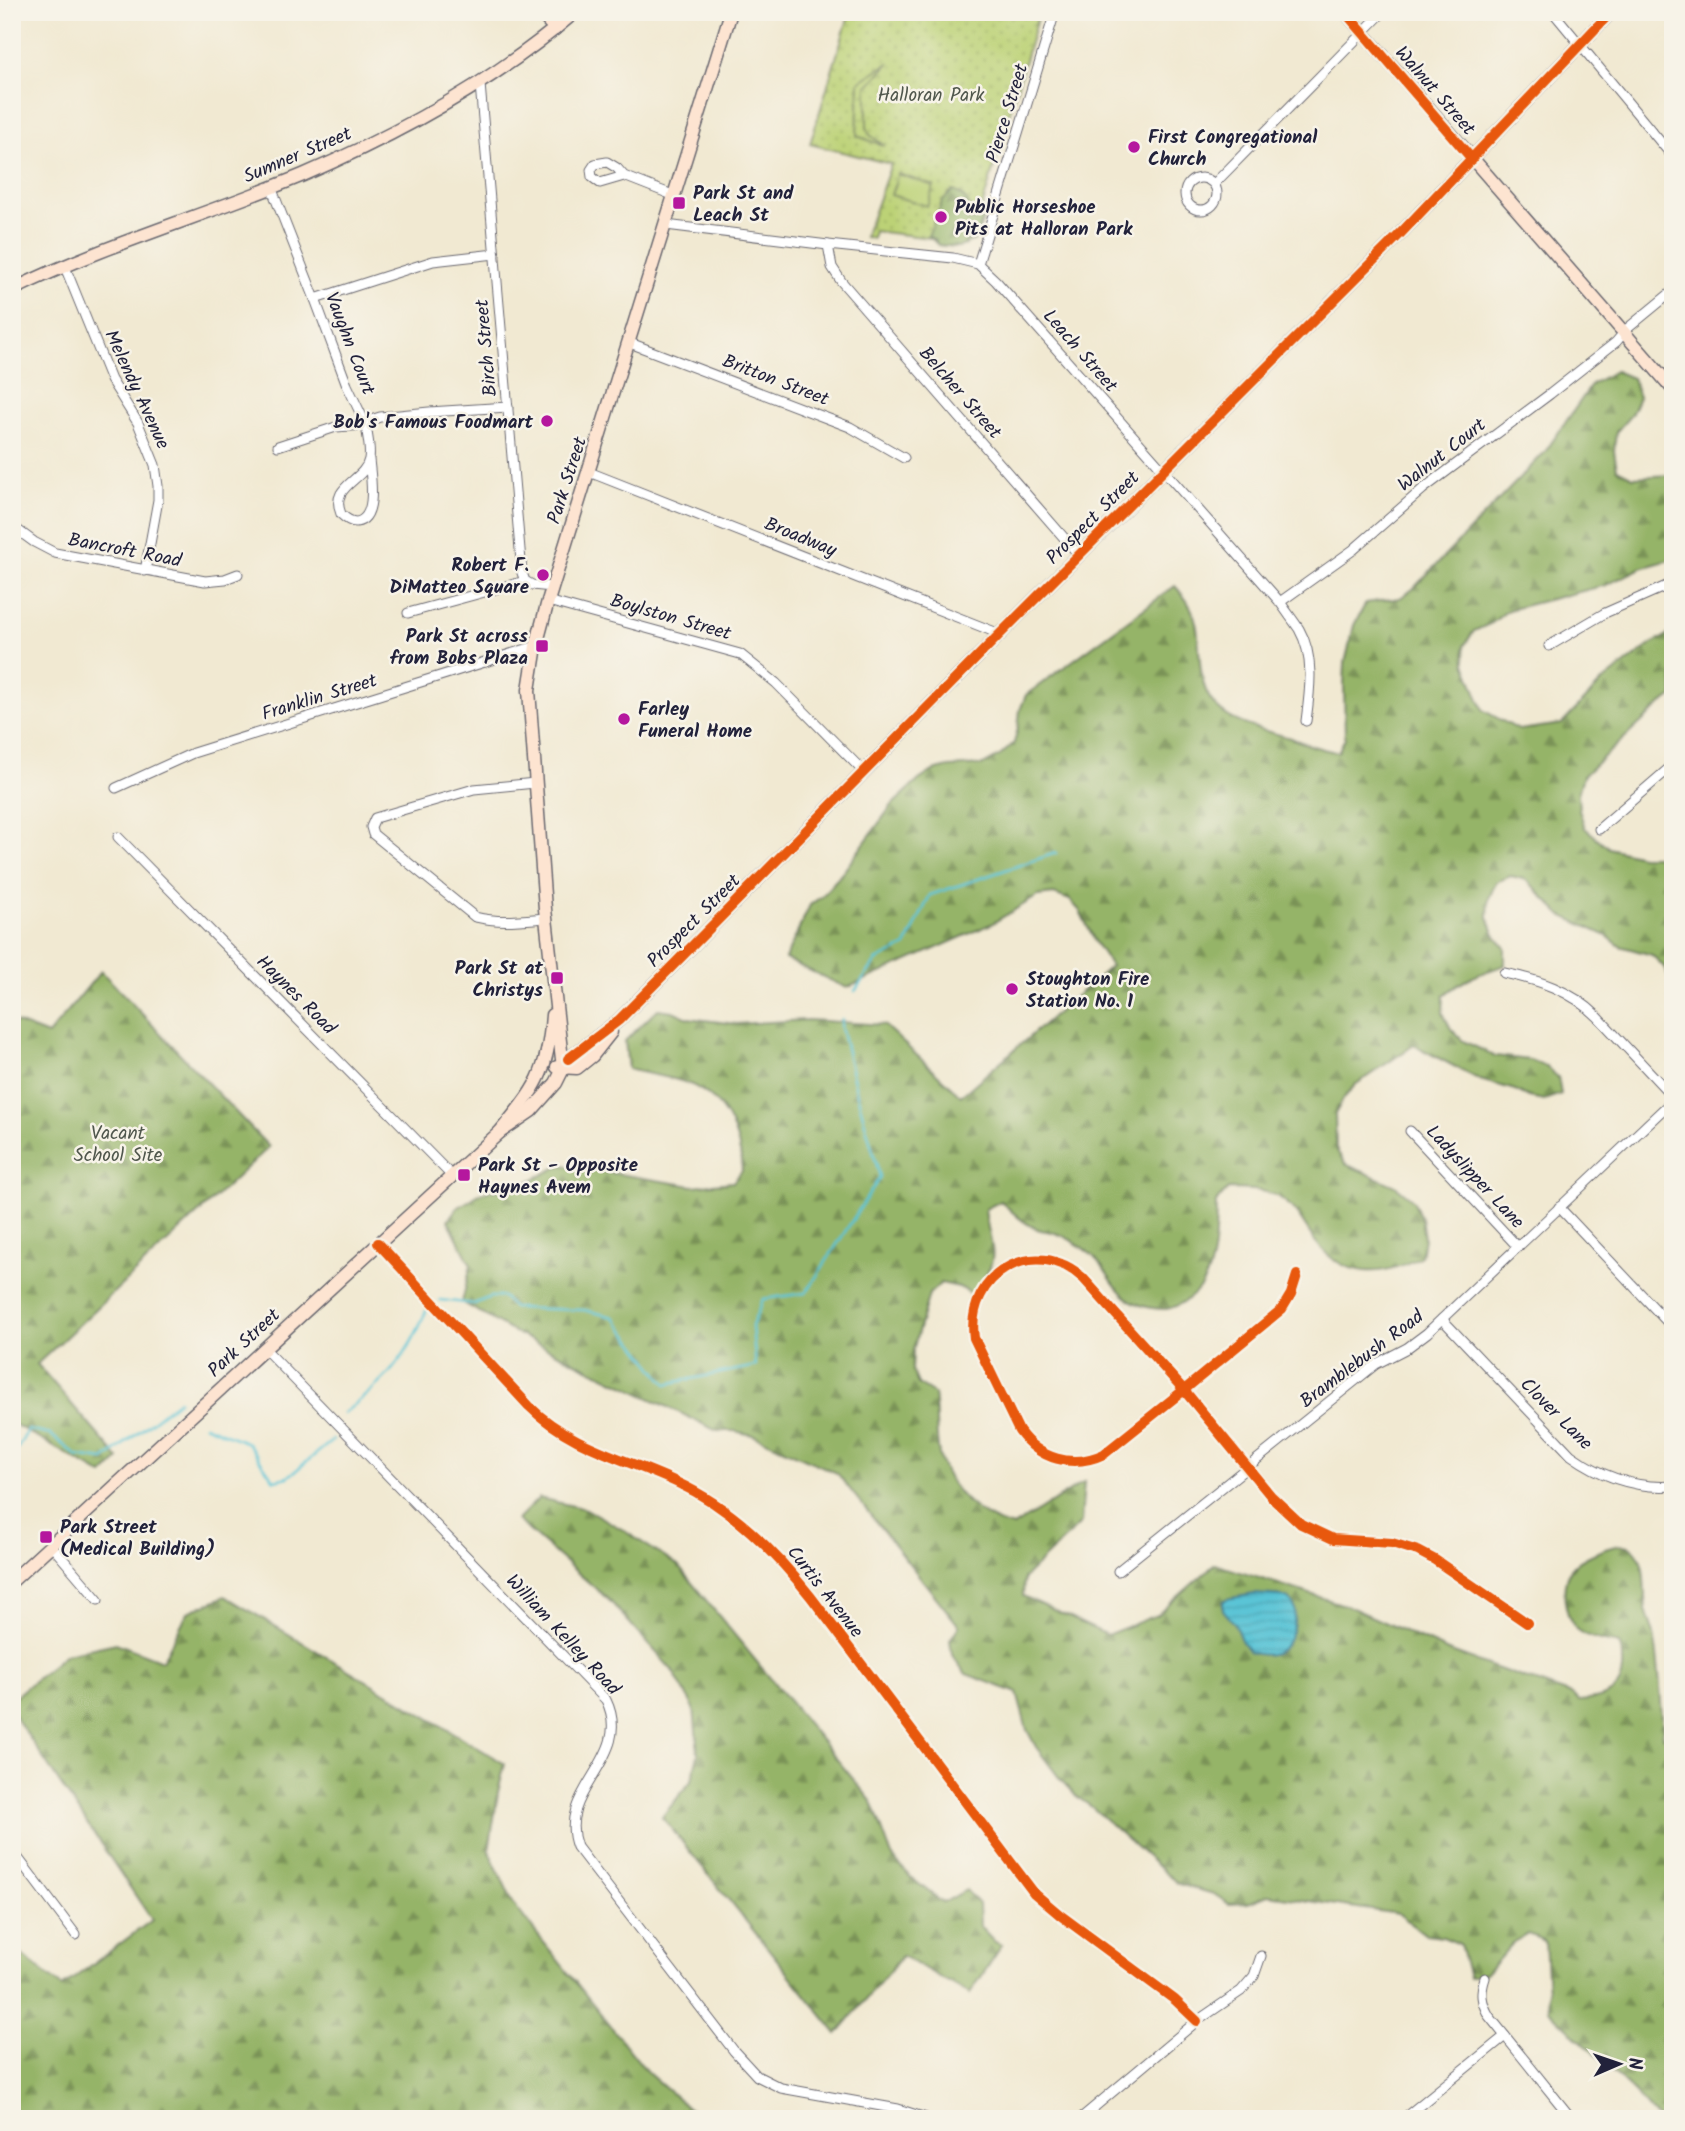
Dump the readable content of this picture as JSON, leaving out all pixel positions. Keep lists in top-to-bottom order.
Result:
{
  "streets": {
    "main road": [
      "Walnut Street",
      "Sumner Street",
      "Park Street",
      "Prospect Street"
    ],
    "street": [
      "Pierce Street",
      "Vaughn Court",
      "Birch Street",
      "Leach Street",
      "Britton Street",
      "Melendy Avenue",
      "Belcher Street",
      "Walnut Court",
      "Broadway",
      "Bancroft Road",
      "Boylston Street",
      "Franklin Street",
      "Haynes Road",
      "Ladyslipper Lane",
      "Bramblebush Road",
      "Clover Lane",
      "Curtis Avenue",
      "William Kelley Road"
    ]
  },
  "crossings": [
    ["Walnut Street", "Walnut Court"],
    ["Walnut Street", "Prospect Street"],
    ["Pierce Street", "Leach Street"],
    ["Sumner Street", "Vaughn Court"],
    ["Sumner Street", "Birch Street"],
    ["Sumner Street", "Melendy Avenue"],
    ["Leach Street", "Walnut Court"],
    ["Leach Street", "Prospect Street"],
    ["Britton Street", "Park Street"],
    ["Melendy Avenue", "Bancroft Road"],
    ["Belcher Street", "Prospect Street"],
    ["Park Street", "Prospect Street"],
    ["Park Street", "Broadway"],
    ["Park Street", "Boylston Street"],
    ["Park Street", "Franklin Street"],
    ["Park Street", "Haynes Road"],
    ["Park Street", "Curtis Avenue"],
    ["Park Street", "William Kelley Road"],
    ["Prospect Street", "Broadway"],
    ["Prospect Street", "Boylston Street"],
    ["Ladyslipper Lane", "Bramblebush Road"],
    ["Bramblebush Road", "Clover Lane"]
  ],
  "parks": ["Halloran Park", "Vacant School Site"],
  "places": {
    "other": [
      "First Congregational Church",
      "Public Horseshoe Pits at Halloran Park",
      "Bob's Famous Foodmart",
      "Robert F. DiMatteo Square",
      "Farley Funeral Home",
      "Stoughton Fire Station No. 1"
    ],
    "transit": [
      "Park St and Leach St",
      "Park St across from Bobs Plaza",
      "Park St at Christys",
      "Park St - Opposite Haynes Avem",
      "Park Street (Medical Building)"
    ]
  },
  "north": "right"
}
